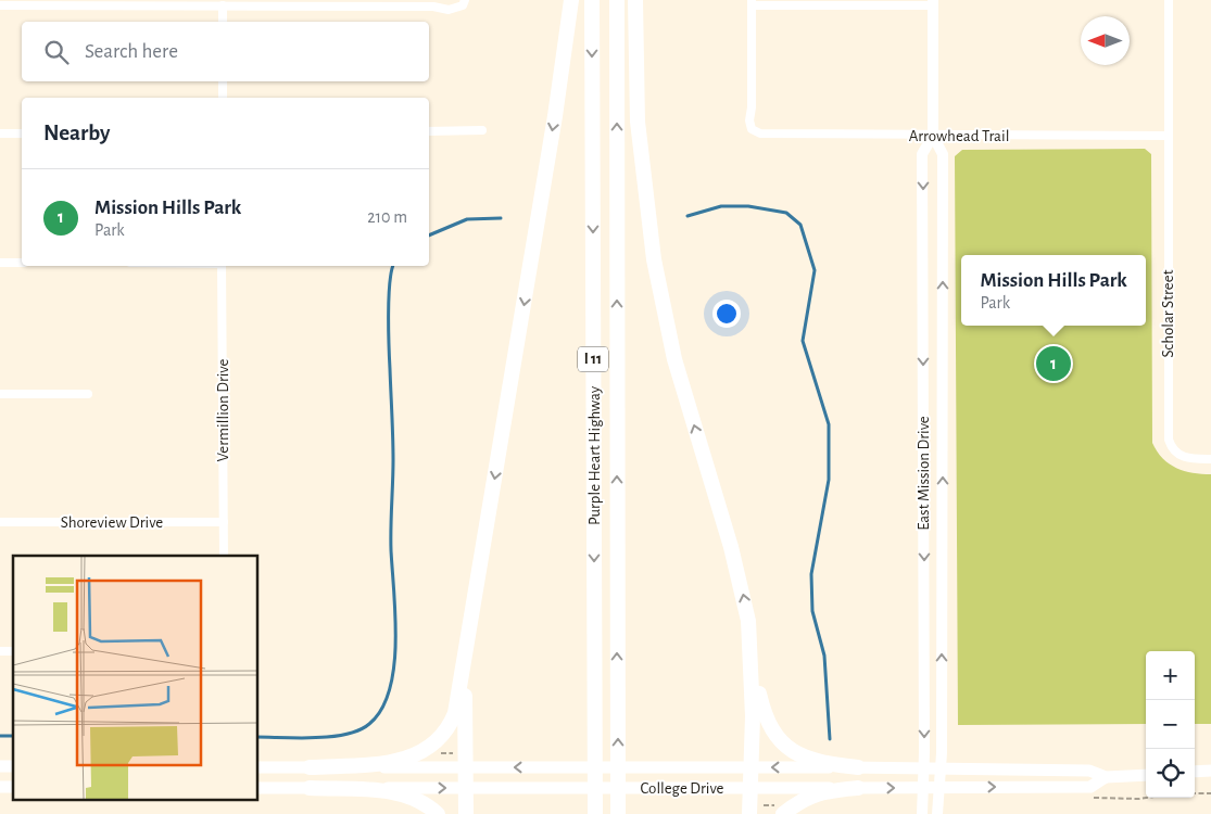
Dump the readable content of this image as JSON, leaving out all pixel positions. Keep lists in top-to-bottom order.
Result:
{
  "streets": {
    "highway": ["I 11", "Purple Heart Highway"],
    "main road": ["College Drive"],
    "street": [
      "Arrowhead Trail",
      "Scholar Street",
      "Vermillion Drive",
      "East Mission Drive",
      "Shoreview Drive"
    ]
  },
  "crossings": [
    ["Arrowhead Trail", "Scholar Street"],
    ["Arrowhead Trail", "East Mission Drive"],
    ["Vermillion Drive", "Shoreview Drive"],
    ["East Mission Drive", "College Drive"]
  ],
  "north": "left",
  "page": {
    "search": "Search here",
    "heading": "Nearby",
    "list": [
      {
        "mark": "1",
        "name": "Mission Hills Park",
        "note": "Park",
        "value": "210 m"
      }
    ],
    "popup": ["Mission Hills Park", "Park"],
    "pins": "1",
    "map_buttons": ["+", "−"]
  }
}
